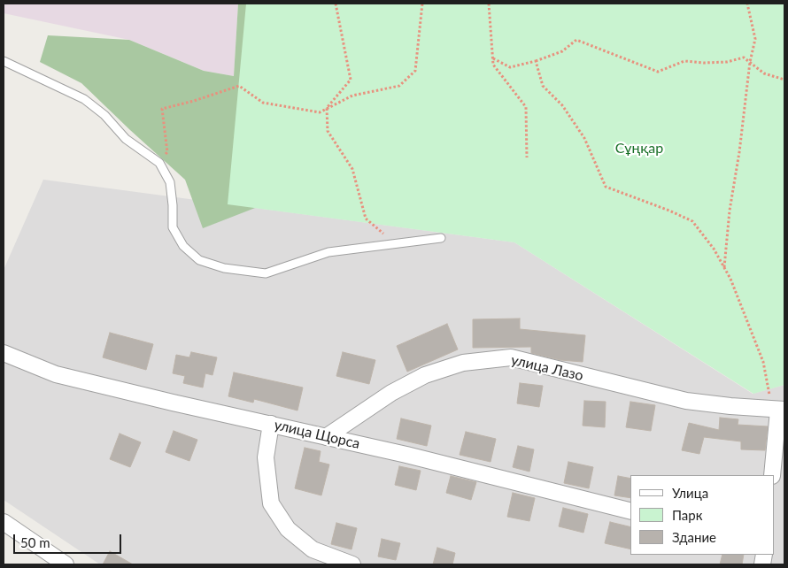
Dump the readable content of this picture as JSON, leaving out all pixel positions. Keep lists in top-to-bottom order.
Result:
{
  "streets": {
    "street": ["улица Лазо", "улица Щорса"]
  },
  "crossings": [
    ["улица Лазо", "улица Щорса"]
  ],
  "parks": ["Сұңқар"],
  "legend": ["Улица", "Парк", "Здание"],
  "scale_bar": "50 m"
}
